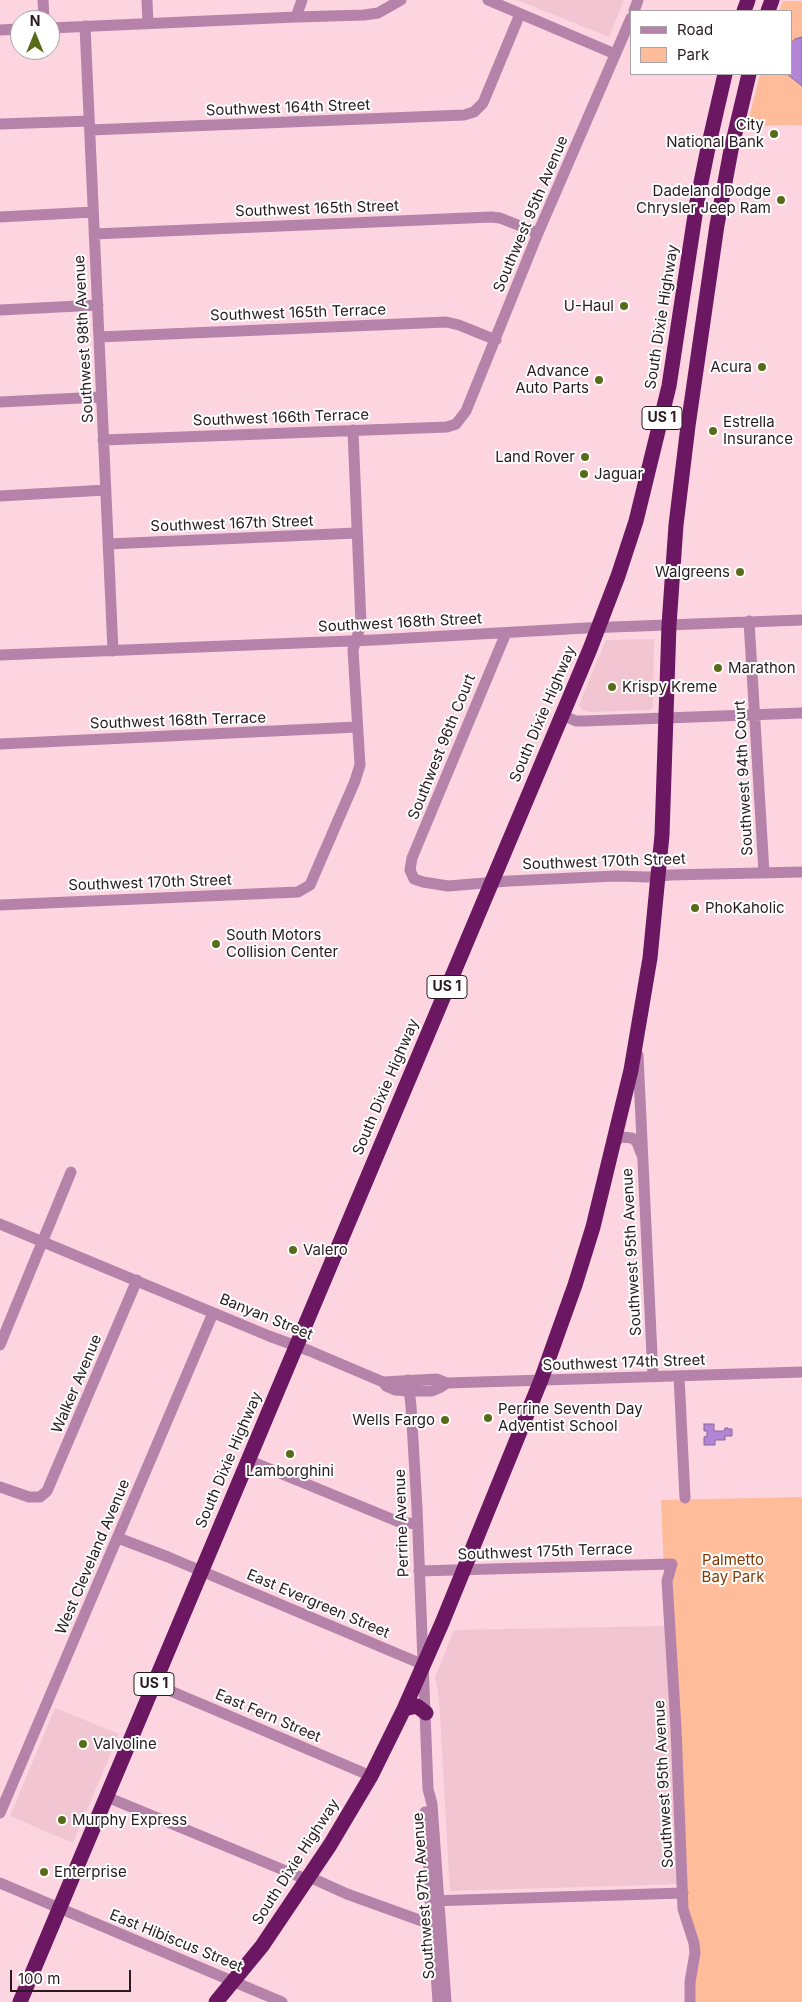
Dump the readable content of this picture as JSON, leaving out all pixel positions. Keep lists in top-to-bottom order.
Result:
{
  "streets": {
    "highway": ["South Dixie Highway", "US 1"],
    "street": [
      "Southwest 164th Street",
      "Southwest 165th Street",
      "Southwest 95th Avenue",
      "Southwest 165th Terrace",
      "Southwest 98th Avenue",
      "Southwest 166th Terrace",
      "Southwest 167th Street",
      "Southwest 168th Street",
      "Southwest 168th Terrace",
      "Southwest 96th Court",
      "Southwest 94th Court",
      "Southwest 170th Street",
      "Banyan Street",
      "Southwest 174th Street",
      "Walker Avenue",
      "Perrine Avenue",
      "Southwest 175th Terrace",
      "West Cleveland Avenue",
      "East Evergreen Street",
      "East Fern Street",
      "Southwest 97th Avenue",
      "East Hibiscus Street"
    ]
  },
  "crossings": [
    ["Southwest 164th Street", "Southwest 98th Avenue"],
    ["Southwest 165th Street", "Southwest 95th Avenue"],
    ["Southwest 165th Street", "Southwest 98th Avenue"],
    ["Southwest 95th Avenue", "Southwest 165th Terrace"],
    ["Southwest 95th Avenue", "South Dixie Highway"],
    ["Southwest 95th Avenue", "Southwest 166th Terrace"],
    ["Southwest 95th Avenue", "Southwest 174th Street"],
    ["Southwest 95th Avenue", "Southwest 175th Terrace"],
    ["Southwest 165th Terrace", "Southwest 98th Avenue"],
    ["South Dixie Highway", "Southwest 168th Street"],
    ["South Dixie Highway", "Southwest 170th Street"],
    ["South Dixie Highway", "Banyan Street"],
    ["South Dixie Highway", "Southwest 174th Street"],
    ["South Dixie Highway", "Perrine Avenue"],
    ["South Dixie Highway", "Southwest 175th Terrace"],
    ["South Dixie Highway", "East Evergreen Street"],
    ["South Dixie Highway", "East Fern Street"],
    ["South Dixie Highway", "Southwest 97th Avenue"],
    ["South Dixie Highway", "East Hibiscus Street"],
    ["Southwest 98th Avenue", "Southwest 166th Terrace"],
    ["Southwest 98th Avenue", "Southwest 167th Street"],
    ["Southwest 98th Avenue", "Southwest 168th Street"],
    ["Southwest 168th Street", "Southwest 96th Court"],
    ["Southwest 168th Street", "Southwest 94th Court"],
    ["Southwest 168th Terrace", "Southwest 170th Street"],
    ["Southwest 96th Court", "Southwest 170th Street"],
    ["Southwest 94th Court", "Southwest 170th Street"],
    ["Banyan Street", "Southwest 174th Street"],
    ["Banyan Street", "Walker Avenue"],
    ["Banyan Street", "Perrine Avenue"],
    ["Banyan Street", "West Cleveland Avenue"],
    ["Perrine Avenue", "Southwest 175th Terrace"],
    ["Perrine Avenue", "East Evergreen Street"],
    ["Perrine Avenue", "Southwest 97th Avenue"],
    ["West Cleveland Avenue", "East Evergreen Street"],
    ["East Evergreen Street", "Southwest 97th Avenue"]
  ],
  "parks": ["Palmetto Bay Park"],
  "places": [
    "City National Bank",
    "Dadeland Dodge Chrysler Jeep Ram",
    "U-Haul",
    "Acura",
    "Advance Auto Parts",
    "Estrella Insurance",
    "Land Rover",
    "Jaguar",
    "Walgreens",
    "Marathon",
    "Krispy Kreme",
    "PhoKaholic",
    "South Motors Collision Center",
    "Valero",
    "Perrine Seventh Day Adventist School",
    "Wells Fargo",
    "Lamborghini",
    "Valvoline",
    "Murphy Express",
    "Enterprise"
  ],
  "legend": ["Road", "Park"],
  "scale_bar": "100 m",
  "north": "top"
}
